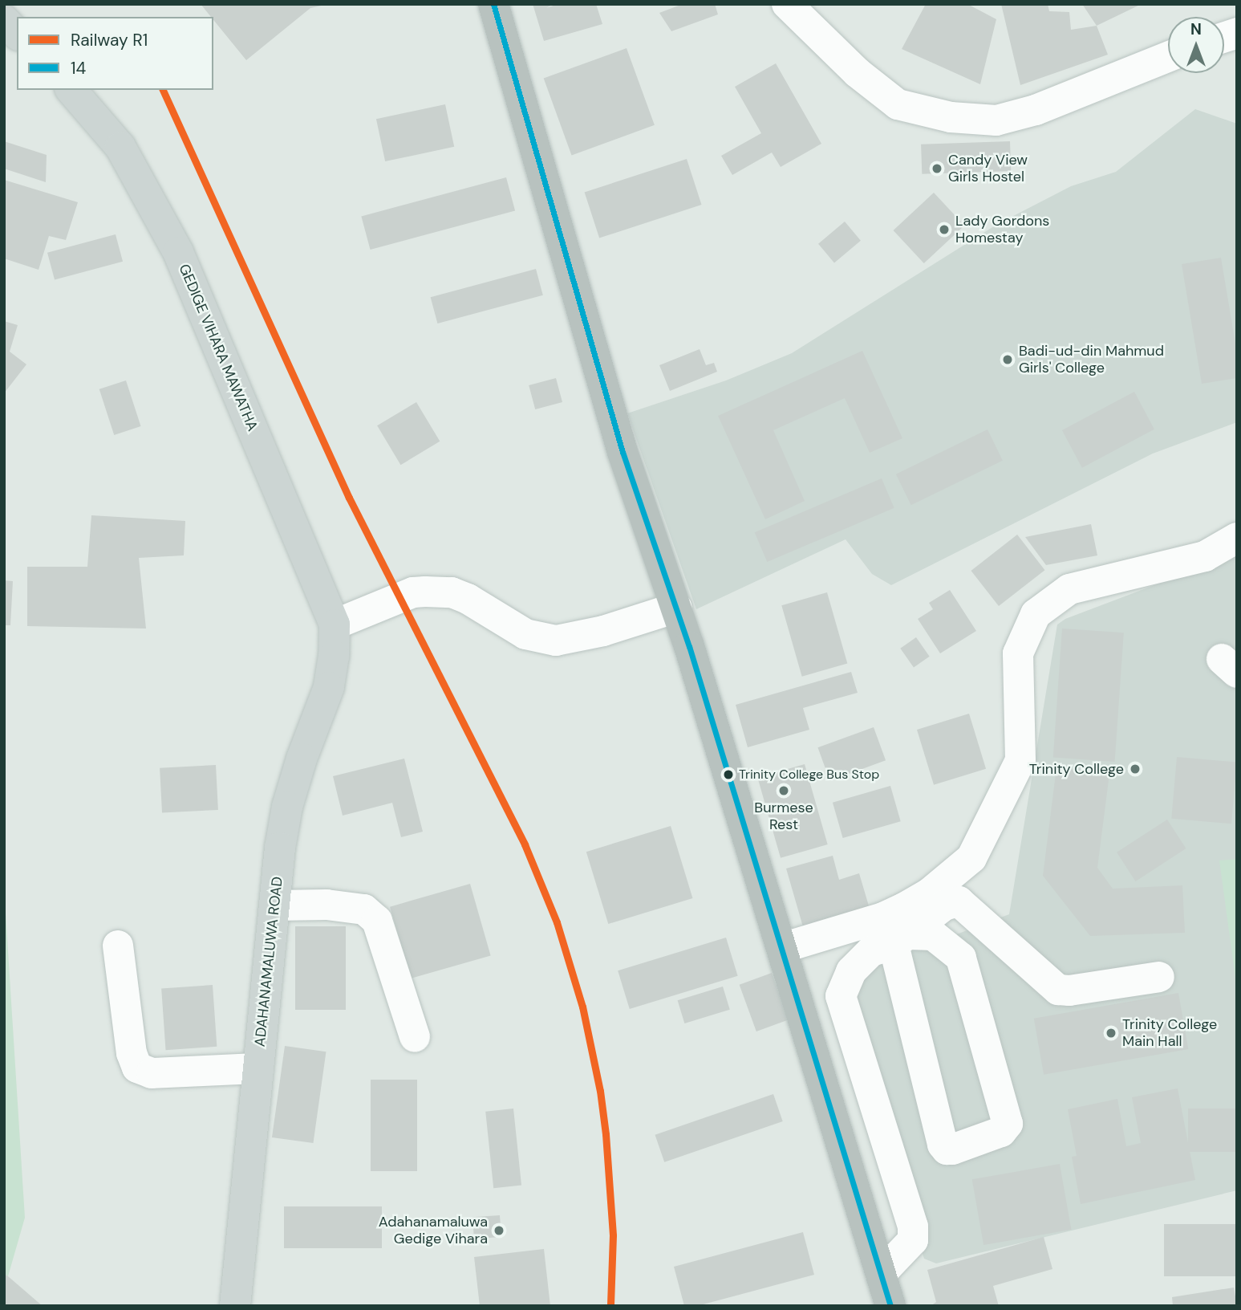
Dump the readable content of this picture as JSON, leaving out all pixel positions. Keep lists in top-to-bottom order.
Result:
{
  "streets": {
    "main road": ["GEDIGE VIHARA MAWATHA", "ADAHANAMALUWA ROAD"]
  },
  "crossings": [
    ["GEDIGE VIHARA MAWATHA", "ADAHANAMALUWA ROAD"]
  ],
  "places": [
    "Candy View Girls Hostel",
    "Lady Gordons Homestay",
    "Badi-ud-din Mahmud Girls' College",
    "Trinity College",
    "Trinity College Bus Stop",
    "Burmese Rest",
    "Trinity College Main Hall",
    "Adahanamaluwa Gedige Vihara"
  ],
  "lines": ["transit line 14", "rail line R1"],
  "legend": ["Railway R1", "14"],
  "north": "top"
}
